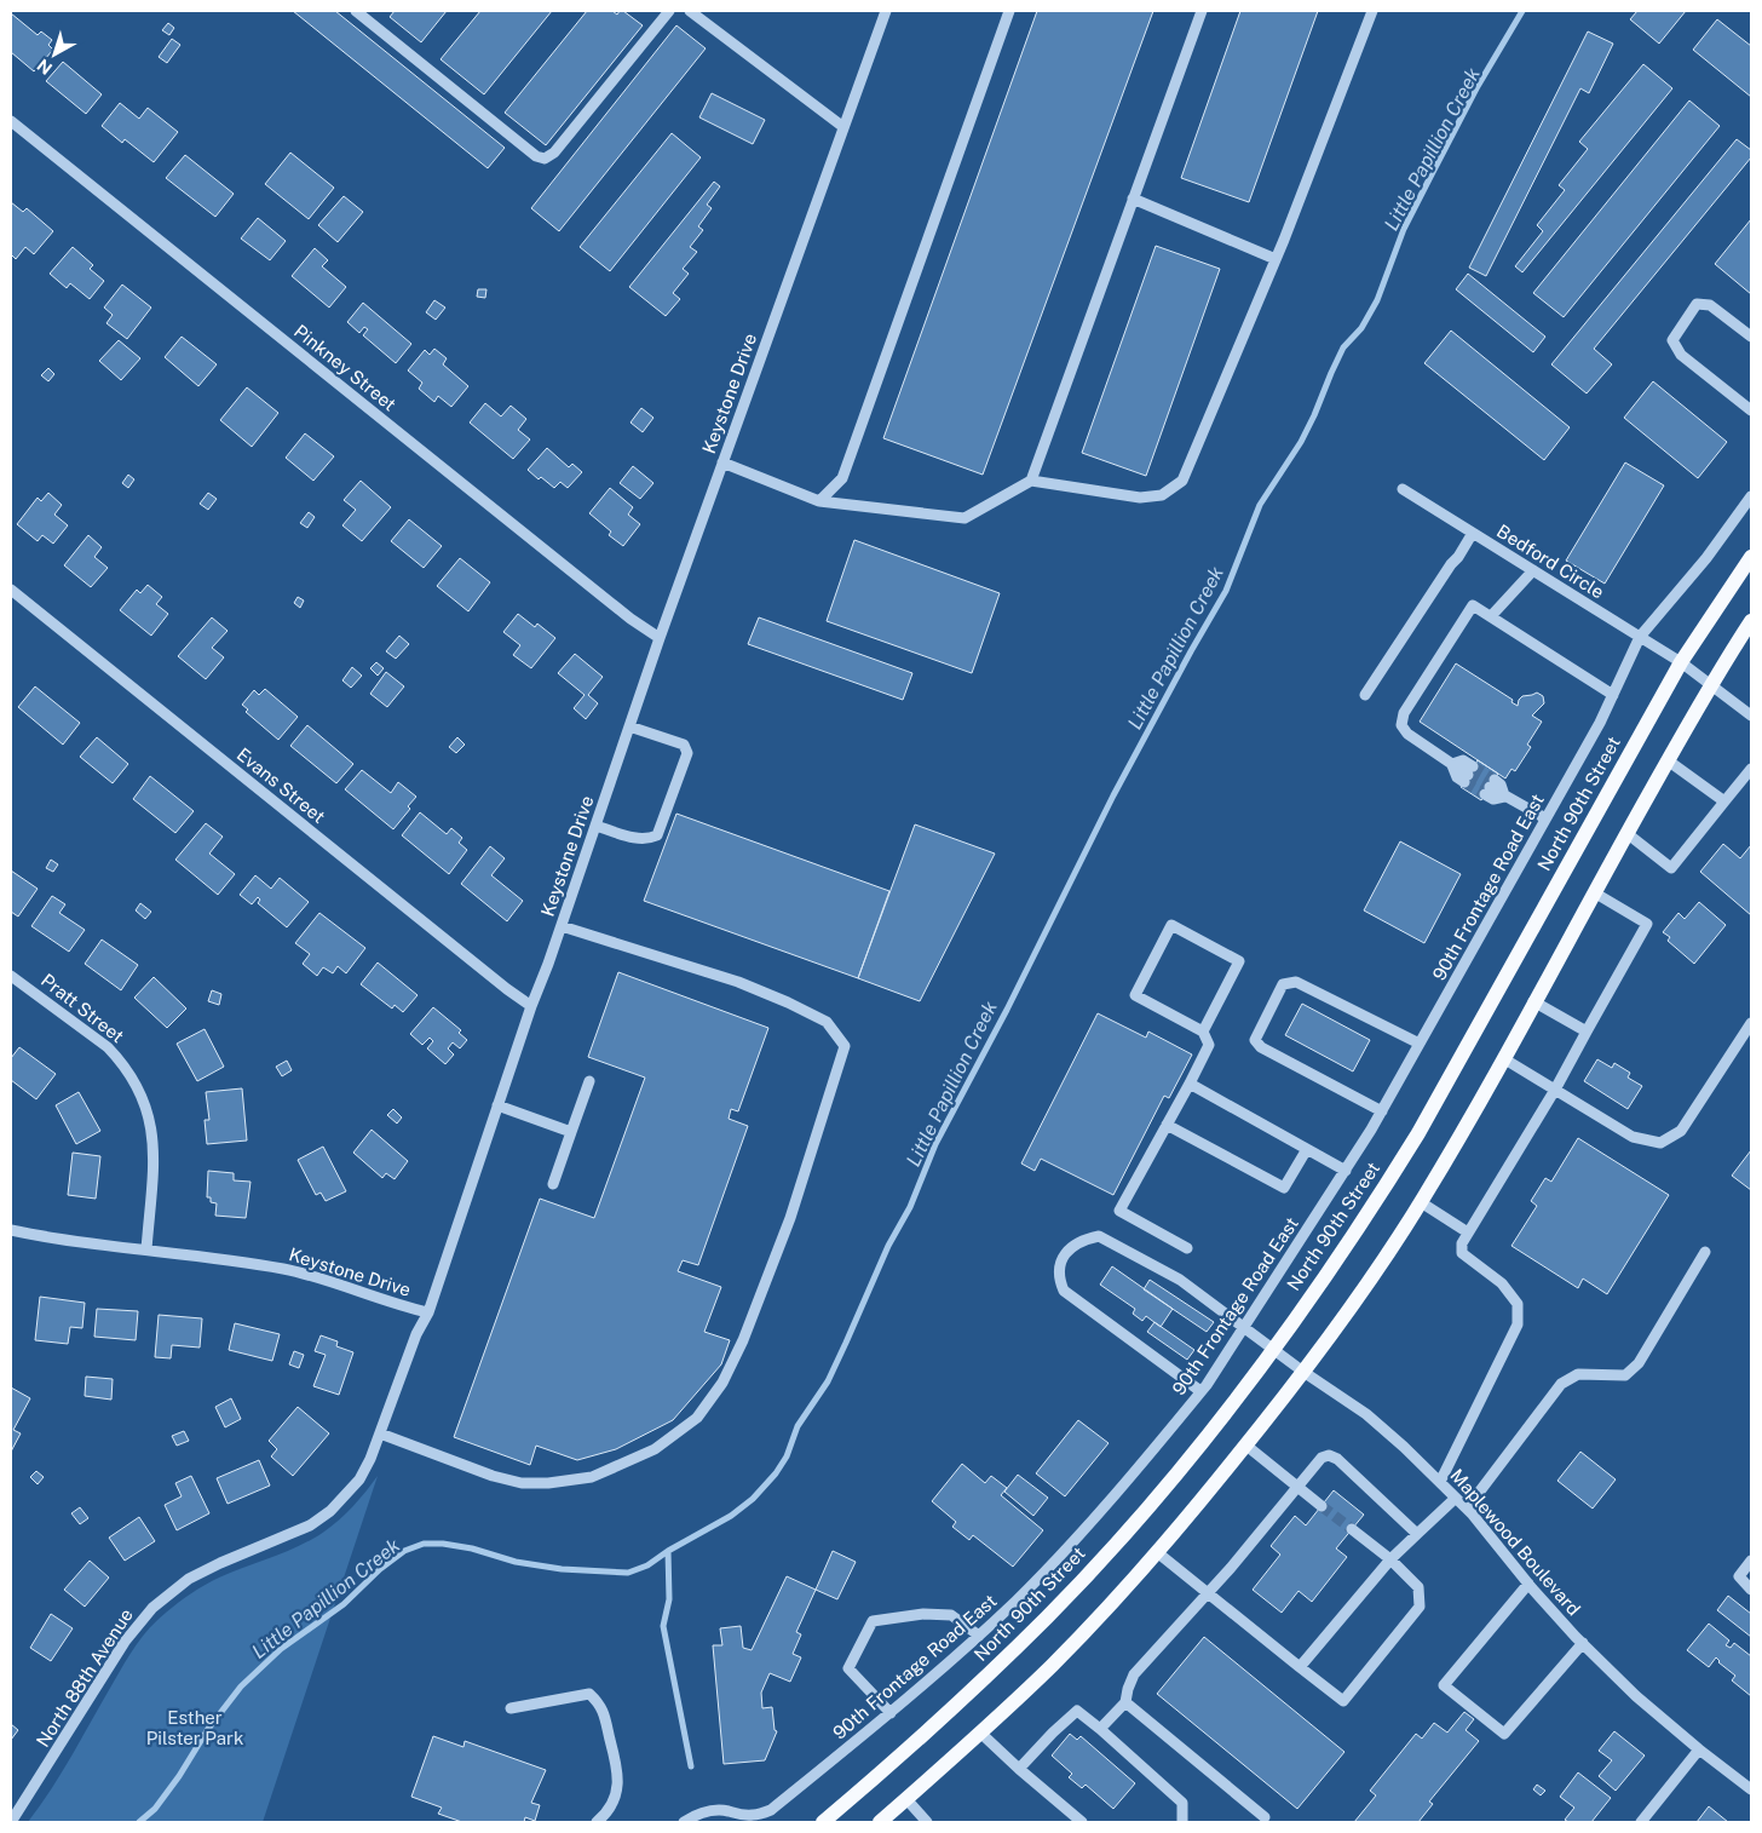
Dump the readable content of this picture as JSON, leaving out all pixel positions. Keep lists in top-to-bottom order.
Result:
{
  "streets": {
    "main road": ["North 90th Street"],
    "street": [
      "Pinkney Street",
      "Keystone Drive",
      "Bedford Circle",
      "Evans Street",
      "90th Frontage Road East",
      "Pratt Street",
      "Maplewood Boulevard",
      "North 88th Avenue"
    ]
  },
  "crossings": [
    ["Pinkney Street", "Keystone Drive"],
    ["Keystone Drive", "Evans Street"],
    ["Keystone Drive", "Pratt Street"],
    ["Keystone Drive", "North 88th Avenue"],
    ["Bedford Circle", "North 90th Street"],
    ["Bedford Circle", "90th Frontage Road East"],
    ["North 90th Street", "Maplewood Boulevard"],
    ["90th Frontage Road East", "Maplewood Boulevard"]
  ],
  "water": ["Little Papillion Creek"],
  "parks": ["Esther Pilster Park"],
  "north": "bottom left"
}
